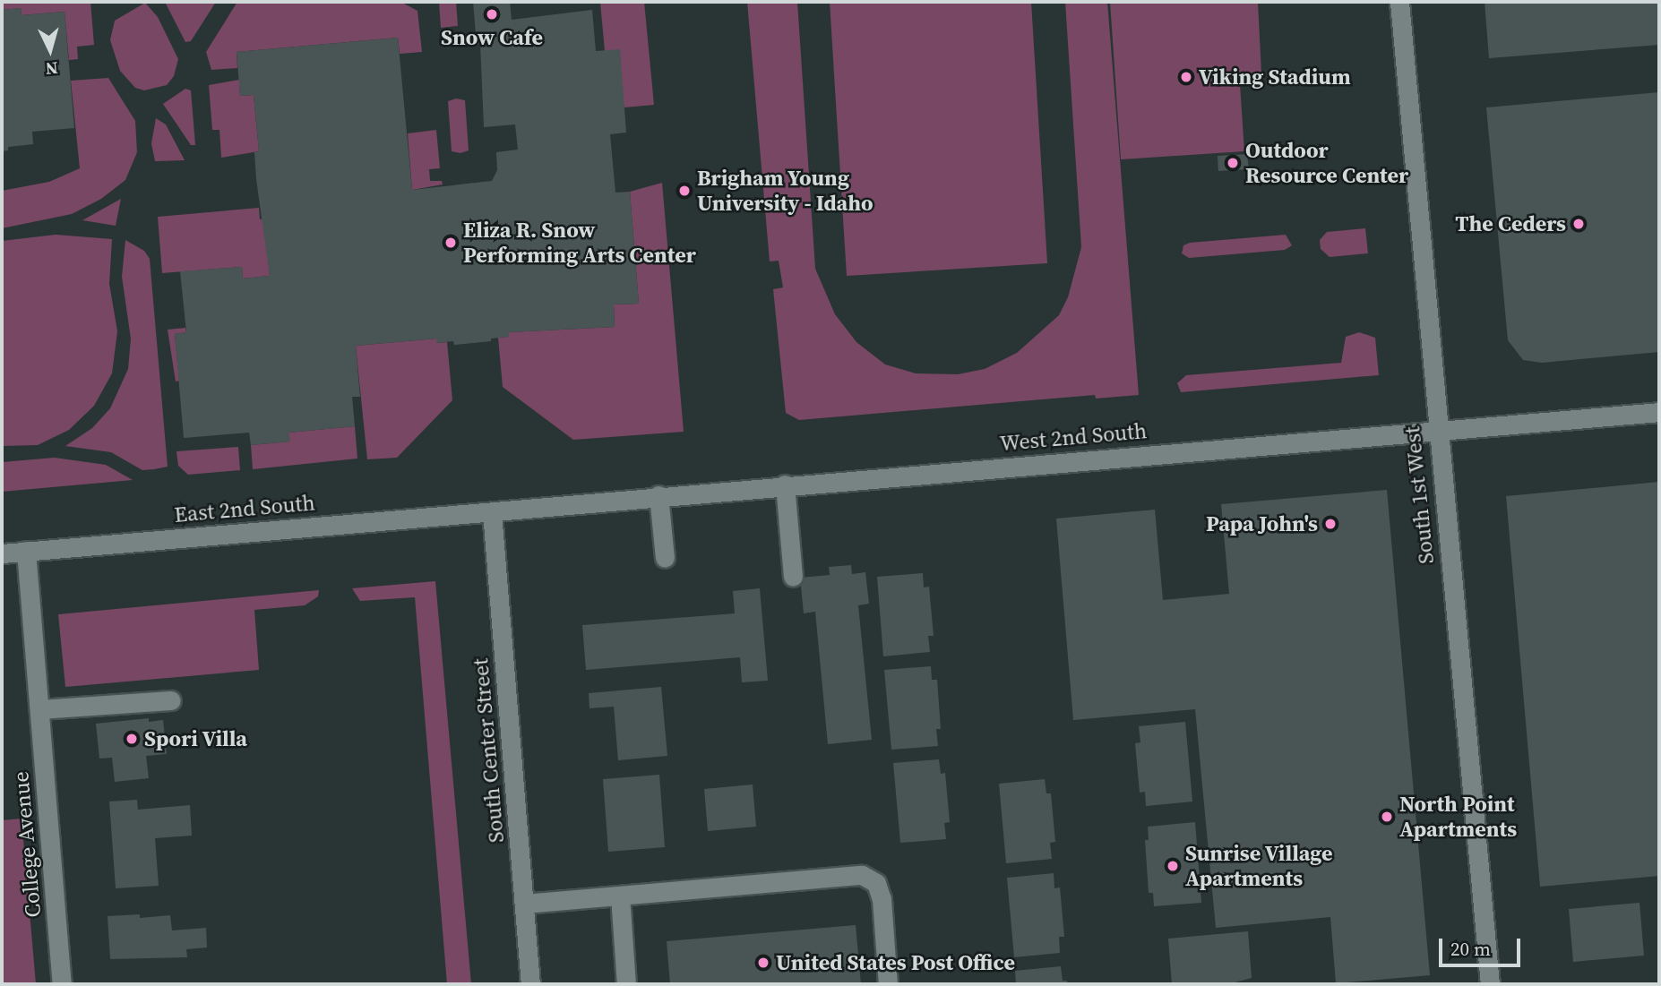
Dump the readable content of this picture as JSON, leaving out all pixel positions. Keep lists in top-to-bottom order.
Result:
{
  "streets": {
    "street": [
      "West 2nd South",
      "South 1st West",
      "East 2nd South",
      "South Center Street",
      "College Avenue"
    ]
  },
  "crossings": [
    ["West 2nd South", "South 1st West"],
    ["West 2nd South", "East 2nd South"],
    ["West 2nd South", "South Center Street"],
    ["East 2nd South", "South Center Street"],
    ["East 2nd South", "College Avenue"]
  ],
  "places": [
    "Snow Cafe",
    "Viking Stadium",
    "Outdoor Resource Center",
    "Brigham Young University - Idaho",
    "The Ceders",
    "Eliza R. Snow Performing Arts Center",
    "Papa John's",
    "Spori Villa",
    "North Point Apartments",
    "Sunrise Village Apartments",
    "United States Post Office"
  ],
  "scale_bar": "20 m",
  "north": "bottom"
}
